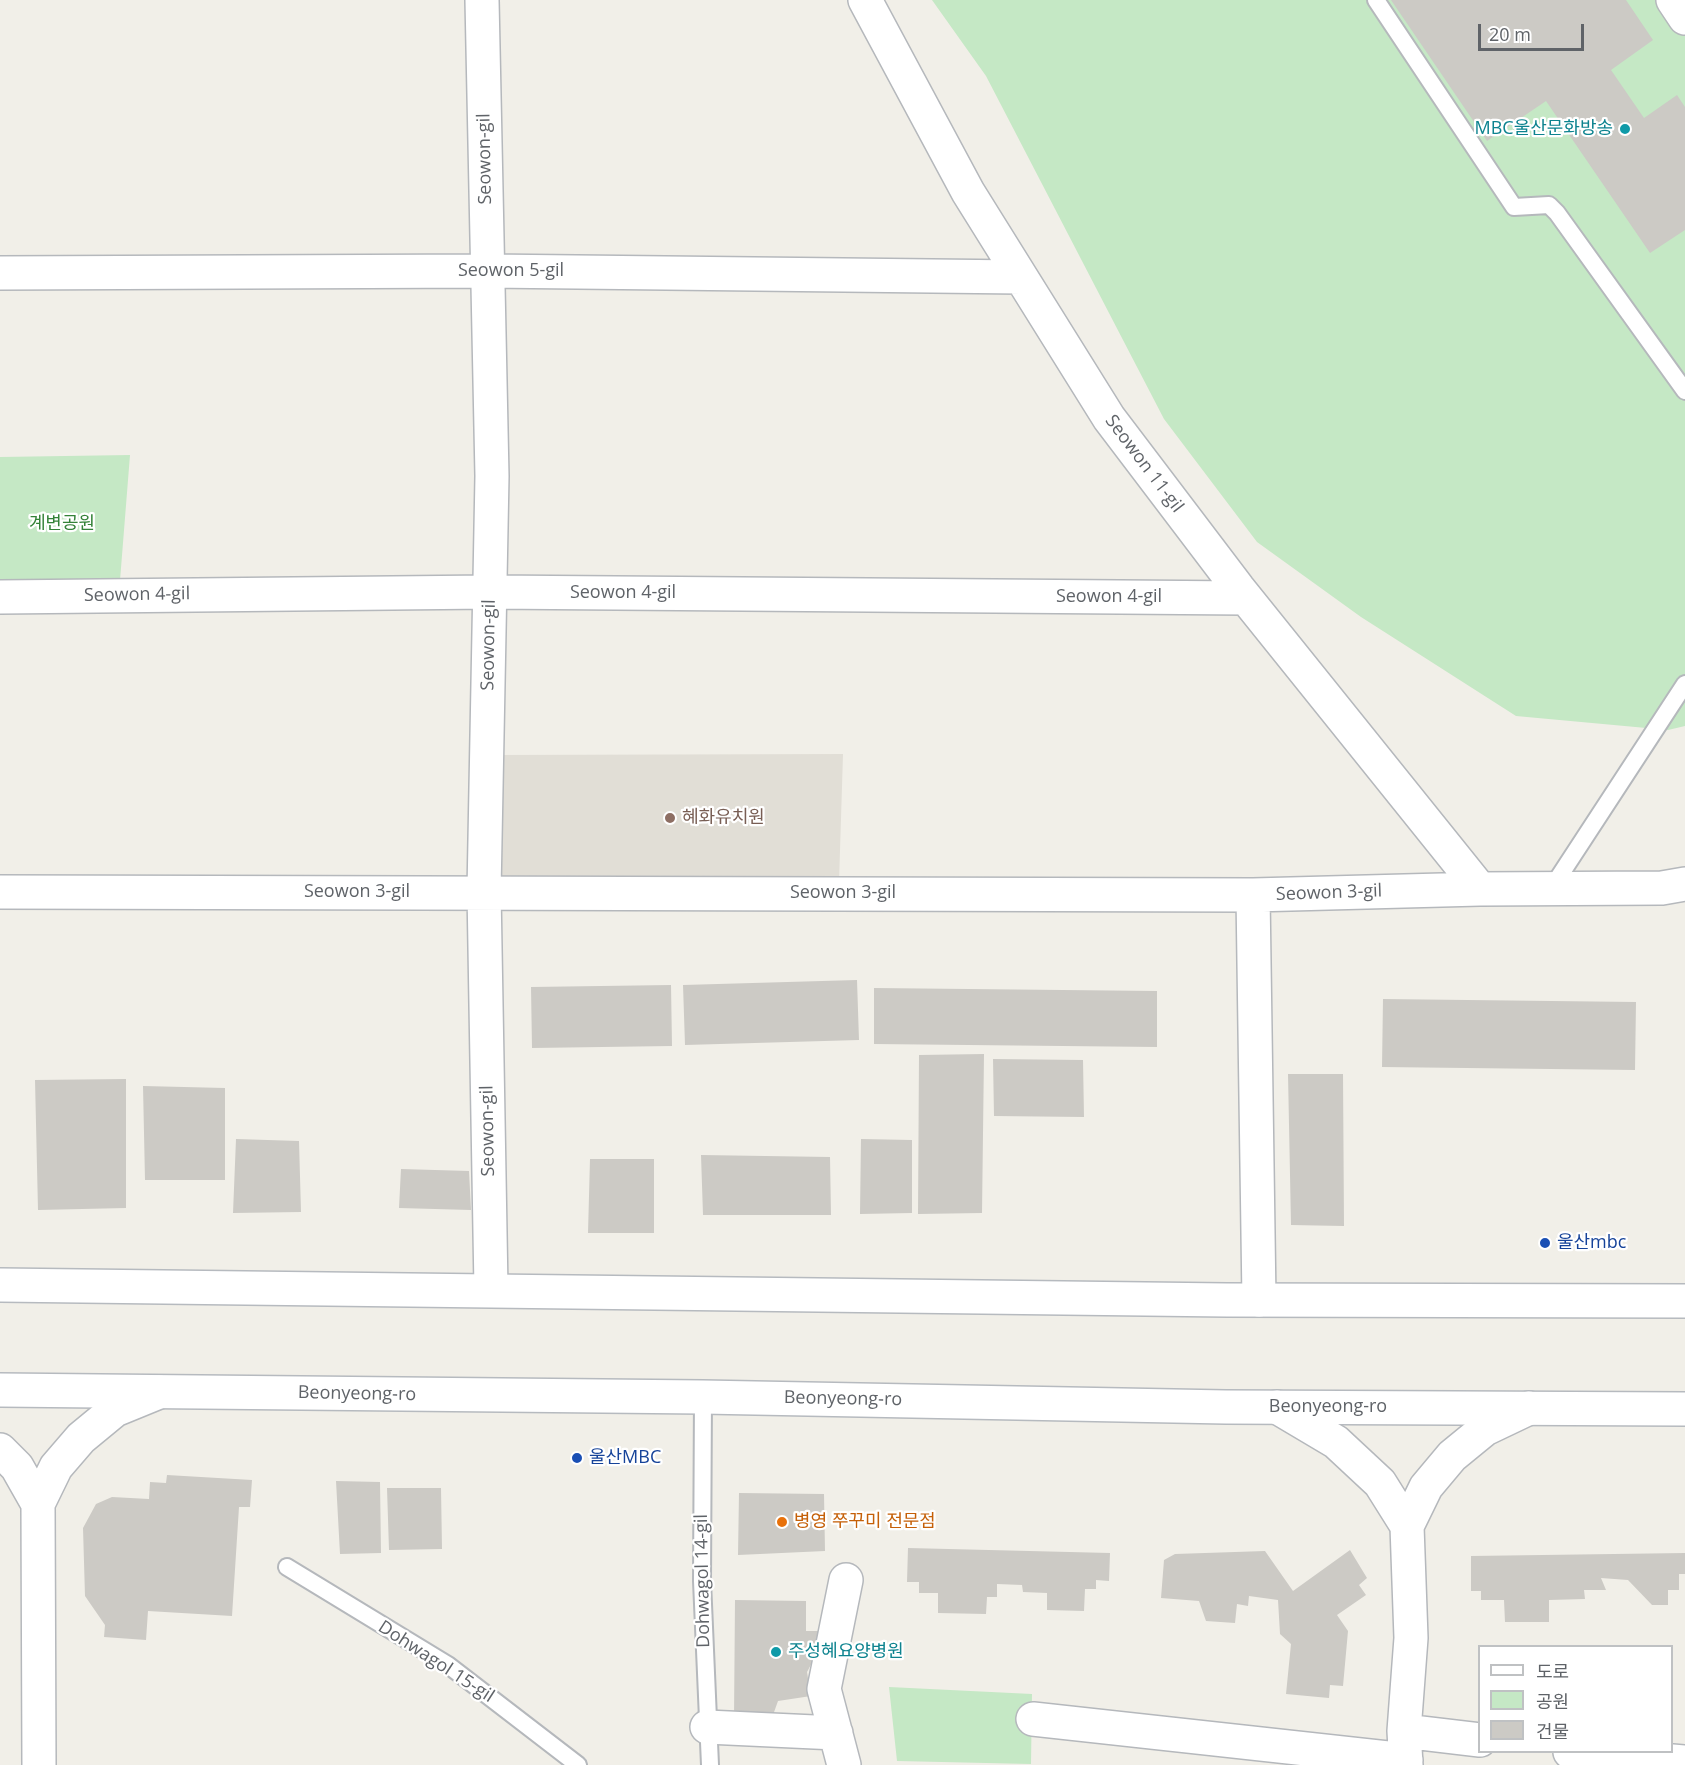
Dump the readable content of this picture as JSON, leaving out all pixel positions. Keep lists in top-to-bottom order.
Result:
{
  "streets": {
    "street": [
      "Seowon-gil",
      "Seowon 5-gil",
      "Seowon 11-gil",
      "Seowon 4-gil",
      "Seowon 3-gil",
      "Beonyeong-ro"
    ],
    "lane": ["Dohwagol 14-gil", "Dohwagol 15-gil"]
  },
  "crossings": [
    ["Seowon-gil", "Seowon 5-gil"],
    ["Seowon-gil", "Seowon 4-gil"],
    ["Seowon-gil", "Seowon 3-gil"],
    ["Seowon 5-gil", "Seowon 11-gil"],
    ["Seowon 11-gil", "Seowon 4-gil"],
    ["Seowon 11-gil", "Seowon 3-gil"],
    ["Beonyeong-ro", "Dohwagol 14-gil"]
  ],
  "parks": ["계변공원"],
  "places": [
    "MBC울산문화방송",
    "혜화유치원",
    "울산mbc",
    "울산MBC",
    "병영 쭈꾸미 전문점",
    "주성혜요양병원"
  ],
  "legend": ["도로", "공원", "건물"],
  "scale_bar": "20 m"
}
